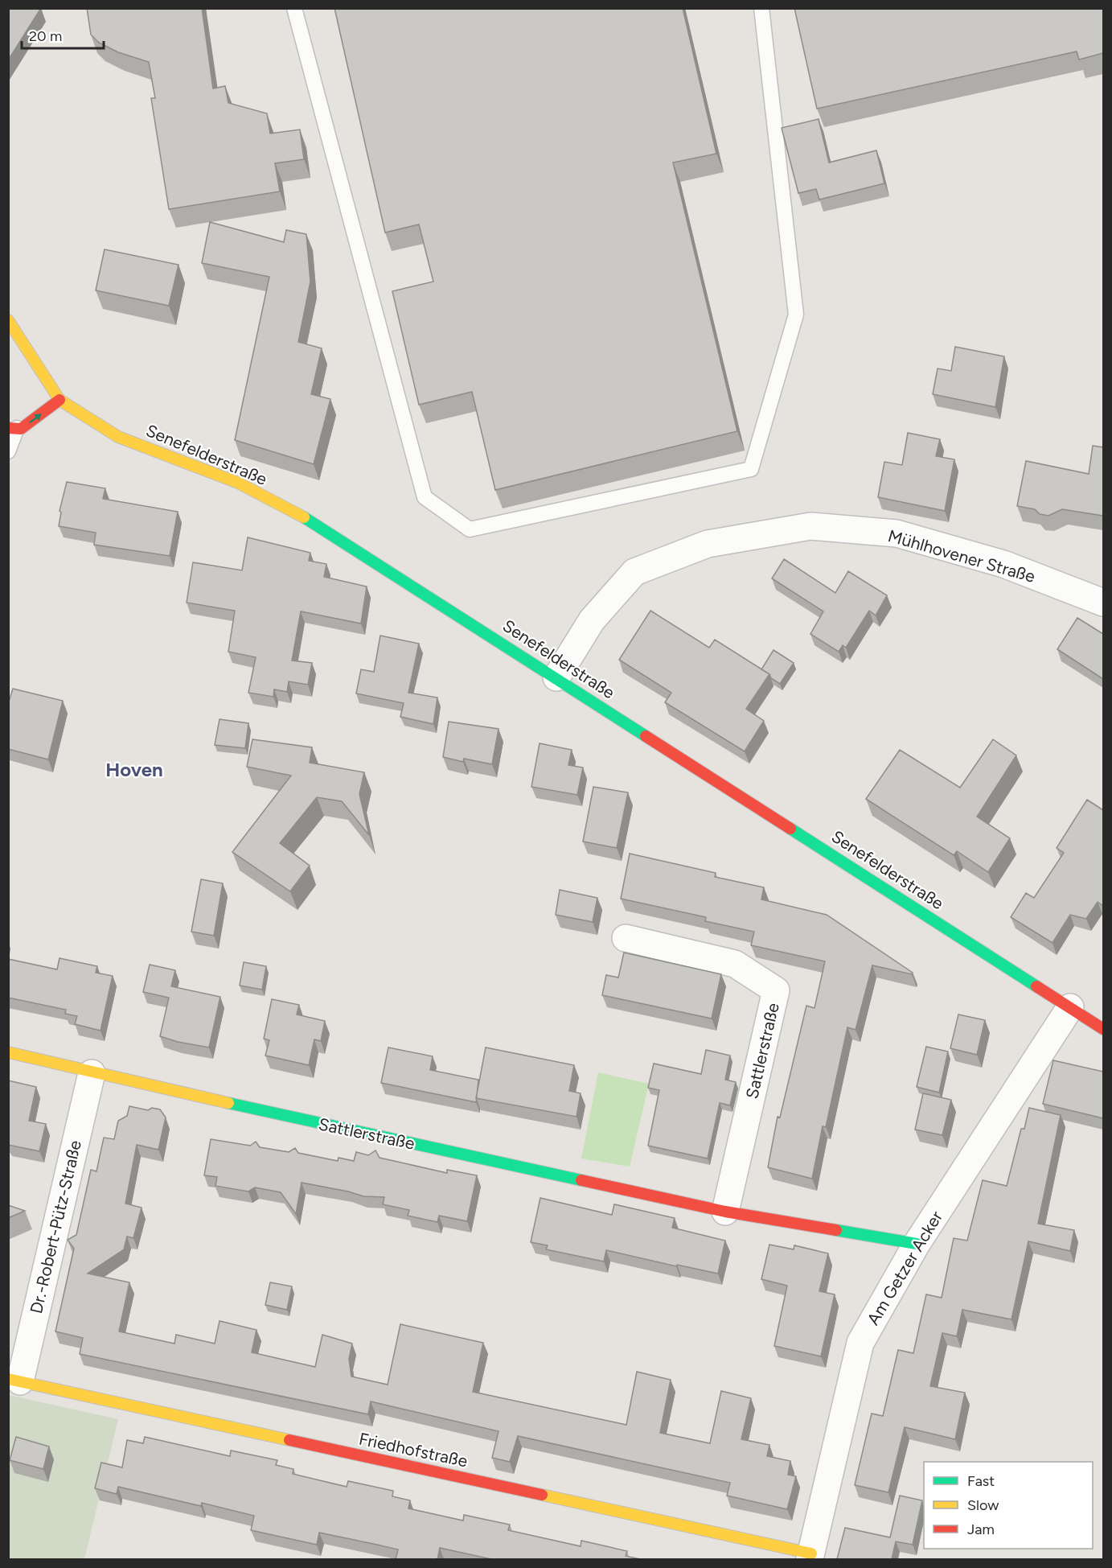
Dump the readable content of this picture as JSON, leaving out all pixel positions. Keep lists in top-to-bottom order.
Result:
{
  "streets": {
    "street": [
      "Senefelderstraße",
      "Mühlhovener Straße",
      "Sattlerstraße",
      "Dr.-Robert-Pütz-Straße",
      "Am Getzer Acker",
      "Friedhofstraße"
    ]
  },
  "crossings": [
    ["Senefelderstraße", "Mühlhovener Straße"],
    ["Senefelderstraße", "Am Getzer Acker"],
    ["Sattlerstraße", "Dr.-Robert-Pütz-Straße"],
    ["Sattlerstraße", "Am Getzer Acker"],
    ["Dr.-Robert-Pütz-Straße", "Friedhofstraße"],
    ["Am Getzer Acker", "Friedhofstraße"]
  ],
  "districts": ["Hoven"],
  "legend": ["Fast", "Slow", "Jam"],
  "scale_bar": "20 m"
}
